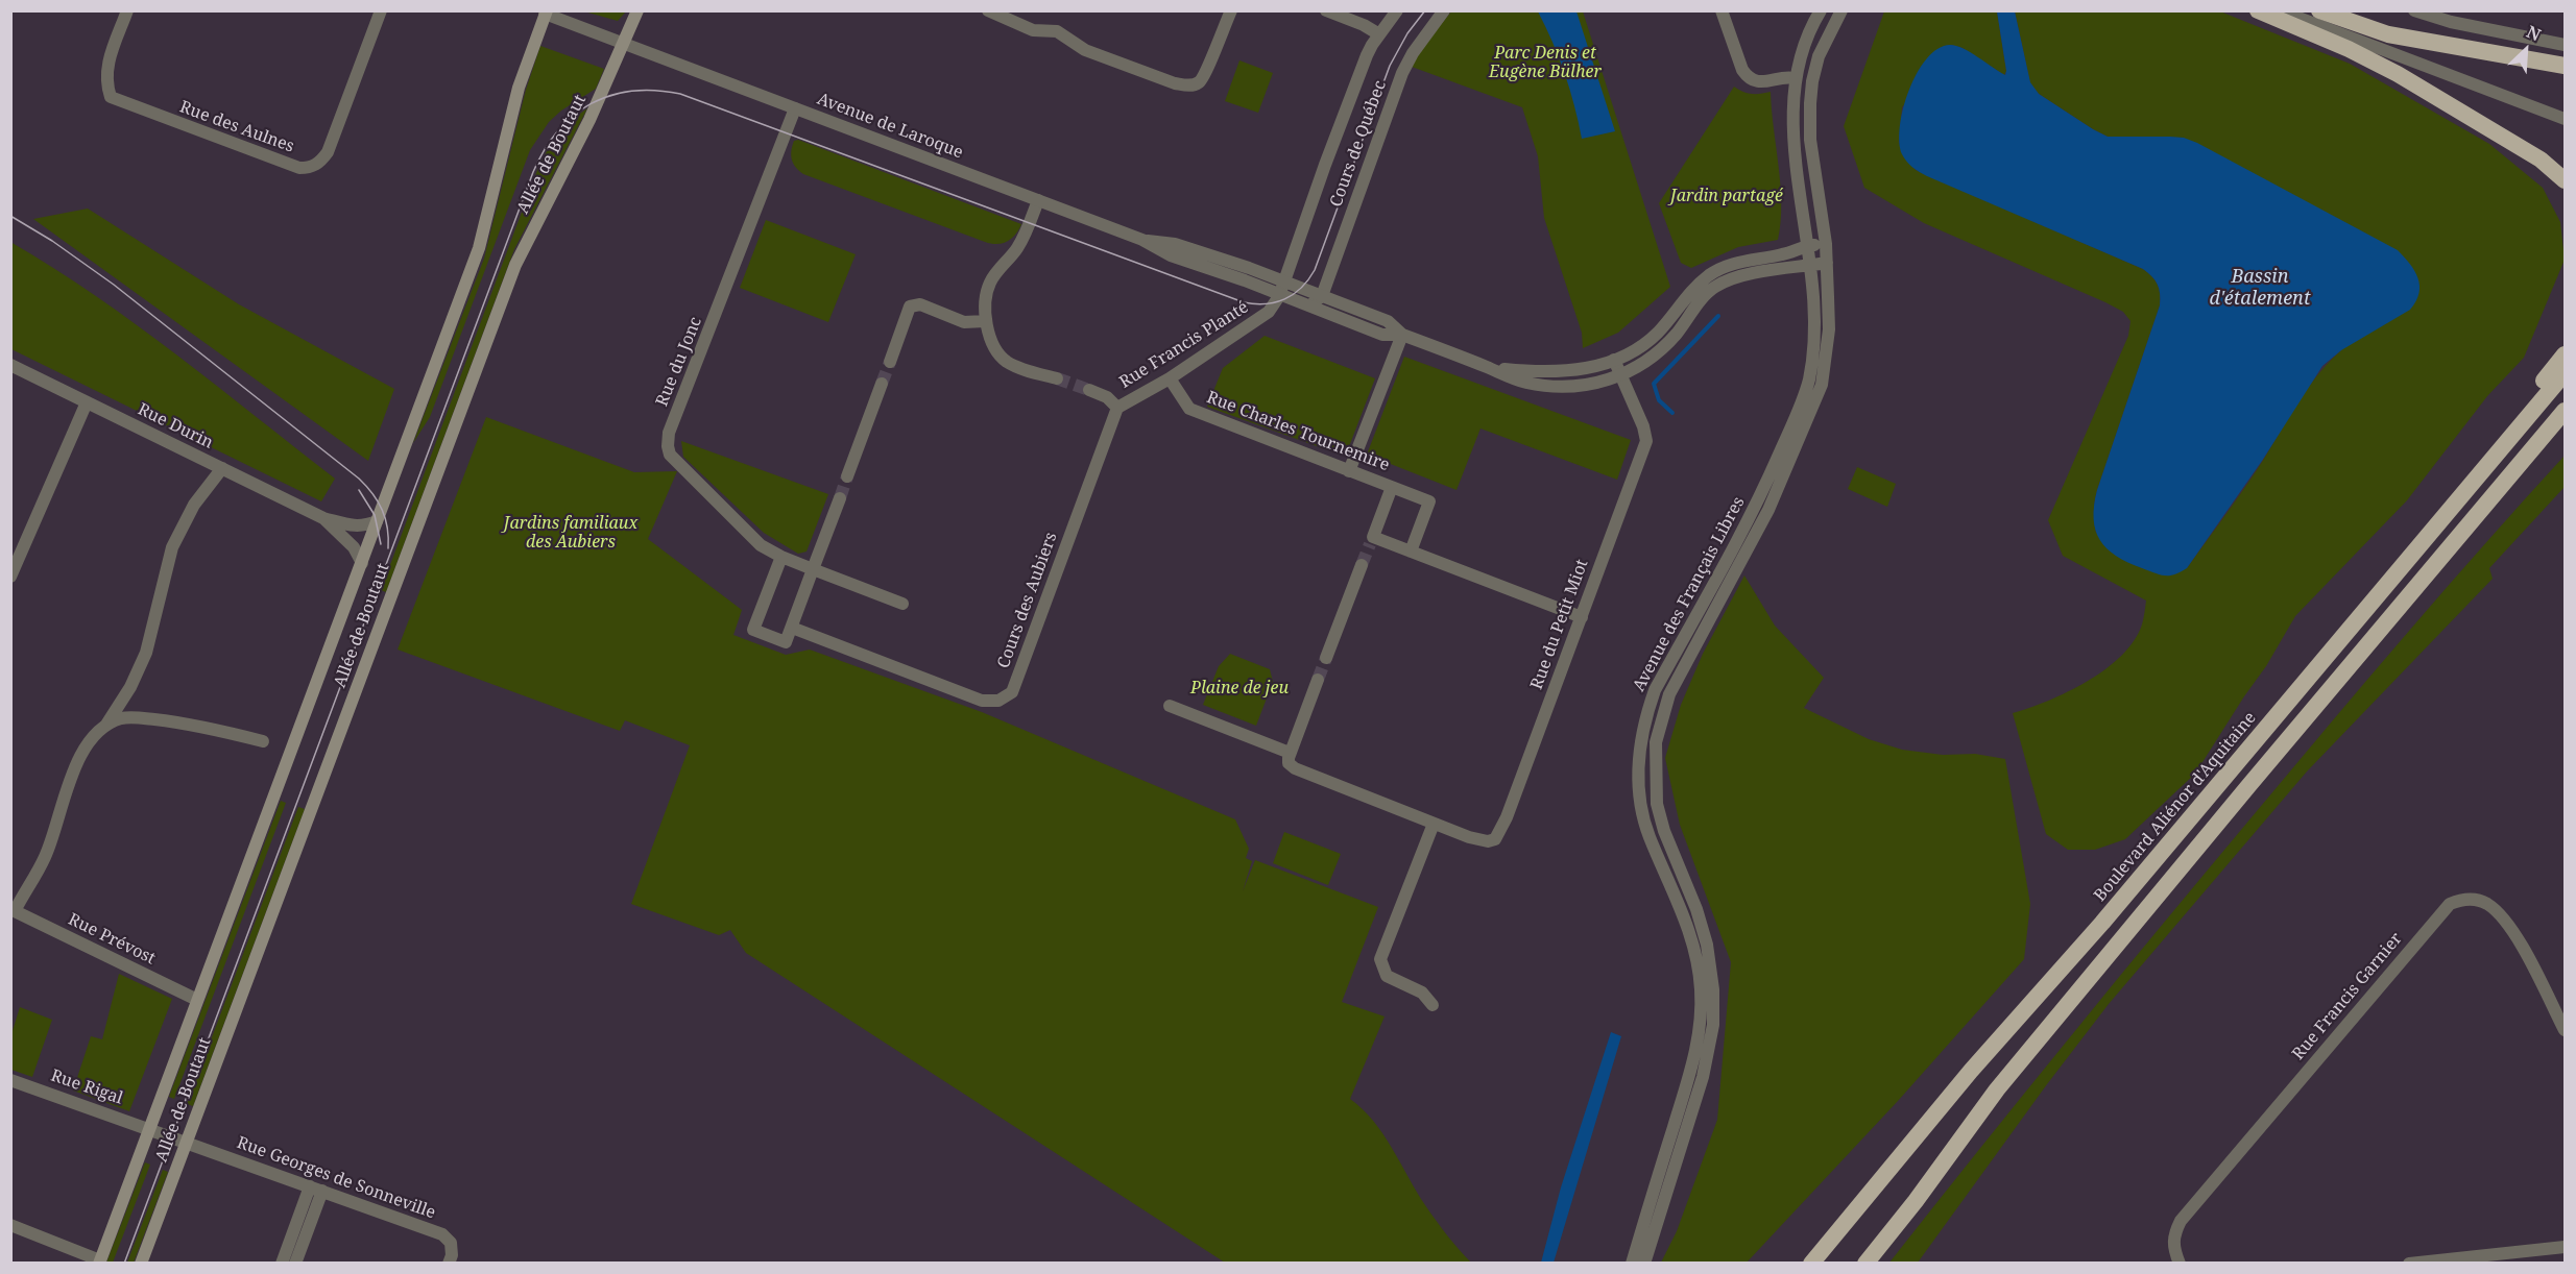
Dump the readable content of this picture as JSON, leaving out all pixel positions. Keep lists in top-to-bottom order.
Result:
{
  "streets": {
    "highway": ["Boulevard Aliénor d'Aquitaine"],
    "main road": ["Allée de Boutaut"],
    "street": [
      "Avenue de Laroque",
      "Rue des Aulnes",
      "Cours de Québec",
      "Rue Francis Planté",
      "Rue du Jonc",
      "Rue Durin",
      "Rue Charles Tournemire",
      "Avenue des Français Libres",
      "Cours des Aubiers",
      "Rue du Petit Miot",
      "Rue Prévost",
      "Rue Francis Garnier",
      "Rue Rigal",
      "Rue Georges de Sonneville"
    ]
  },
  "crossings": [
    ["Avenue de Laroque", "Cours de Québec"],
    ["Avenue de Laroque", "Allée de Boutaut"],
    ["Avenue de Laroque", "Rue Francis Planté"],
    ["Avenue de Laroque", "Rue du Jonc"],
    ["Avenue de Laroque", "Avenue des Français Libres"],
    ["Avenue de Laroque", "Rue du Petit Miot"],
    ["Cours de Québec", "Rue Francis Planté"],
    ["Allée de Boutaut", "Rue Durin"],
    ["Allée de Boutaut", "Rue Prévost"],
    ["Allée de Boutaut", "Rue Rigal"],
    ["Allée de Boutaut", "Rue Georges de Sonneville"],
    ["Rue Francis Planté", "Rue Charles Tournemire"],
    ["Rue Francis Planté", "Cours des Aubiers"],
    ["Rue Charles Tournemire", "Rue du Petit Miot"],
    ["Rue Rigal", "Rue Georges de Sonneville"]
  ],
  "water": ["Bassin d'étalement"],
  "parks": [
    "Parc Denis et Eugène Bülher",
    "Jardin partagé",
    "Jardins familiaux des Aubiers",
    "Plaine de jeu"
  ],
  "north": "top right"
}
